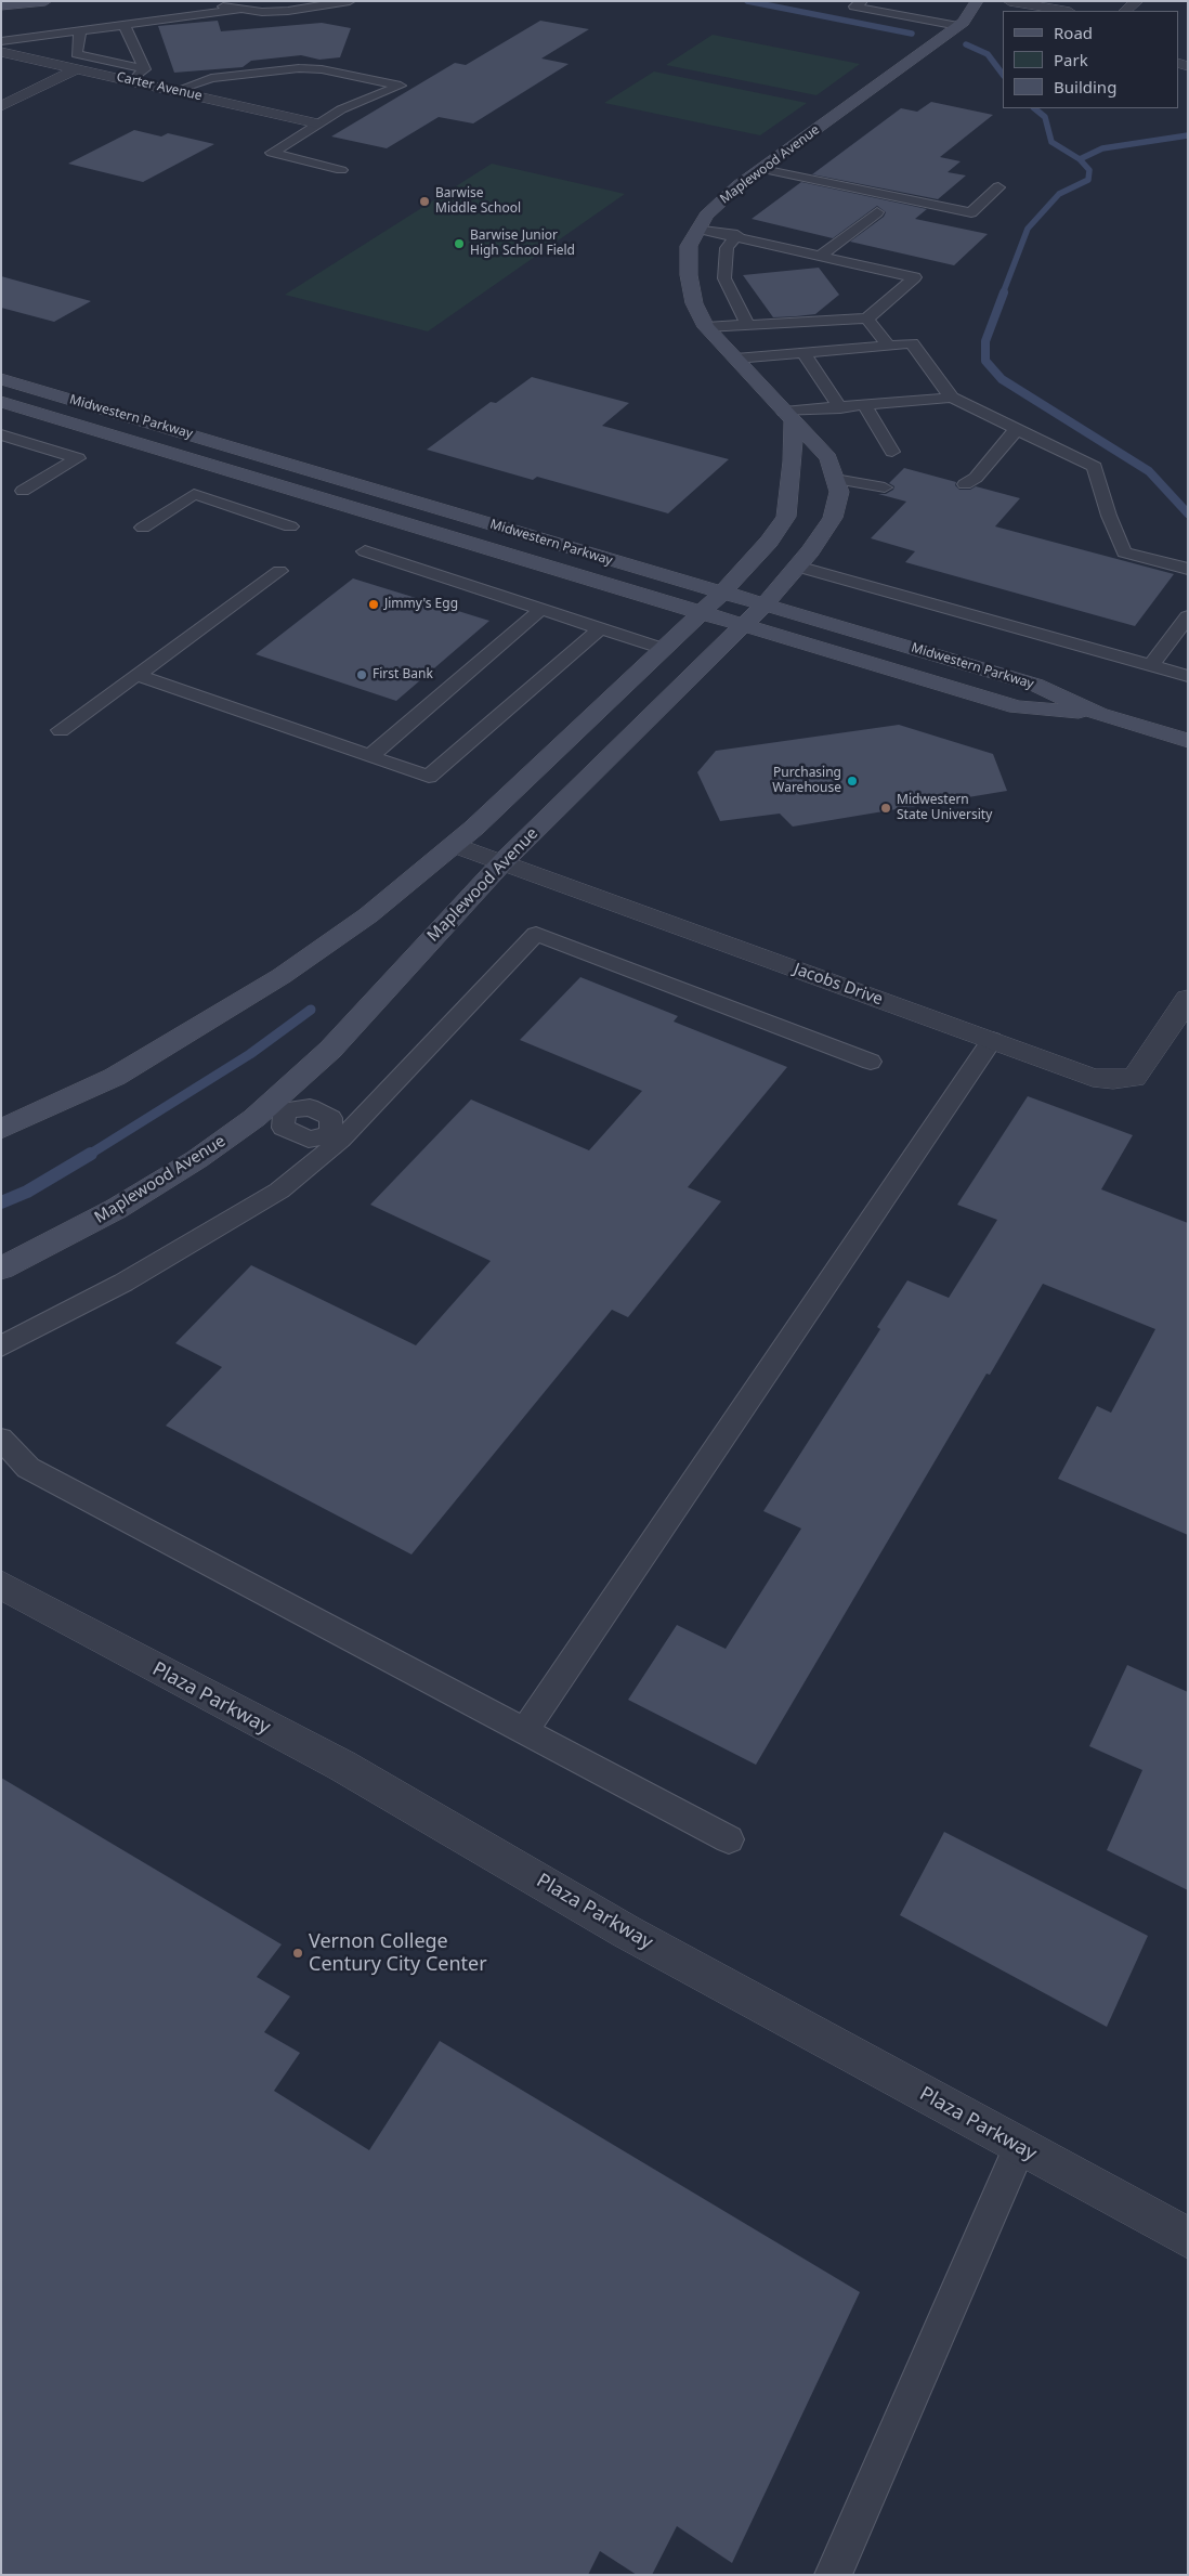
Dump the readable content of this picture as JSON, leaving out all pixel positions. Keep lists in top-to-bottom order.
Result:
{
  "streets": {
    "street": [
      "Carter Avenue",
      "Maplewood Avenue",
      "Midwestern Parkway",
      "Jacobs Drive",
      "Plaza Parkway"
    ]
  },
  "crossings": [
    ["Maplewood Avenue", "Midwestern Parkway"],
    ["Maplewood Avenue", "Jacobs Drive"]
  ],
  "places": [
    "Barwise Middle School",
    "Barwise Junior High School Field",
    "Jimmy's Egg",
    "First Bank",
    "Purchasing Warehouse",
    "Midwestern State University",
    "Vernon College Century City Center"
  ],
  "legend": ["Road", "Park", "Building"]
}
